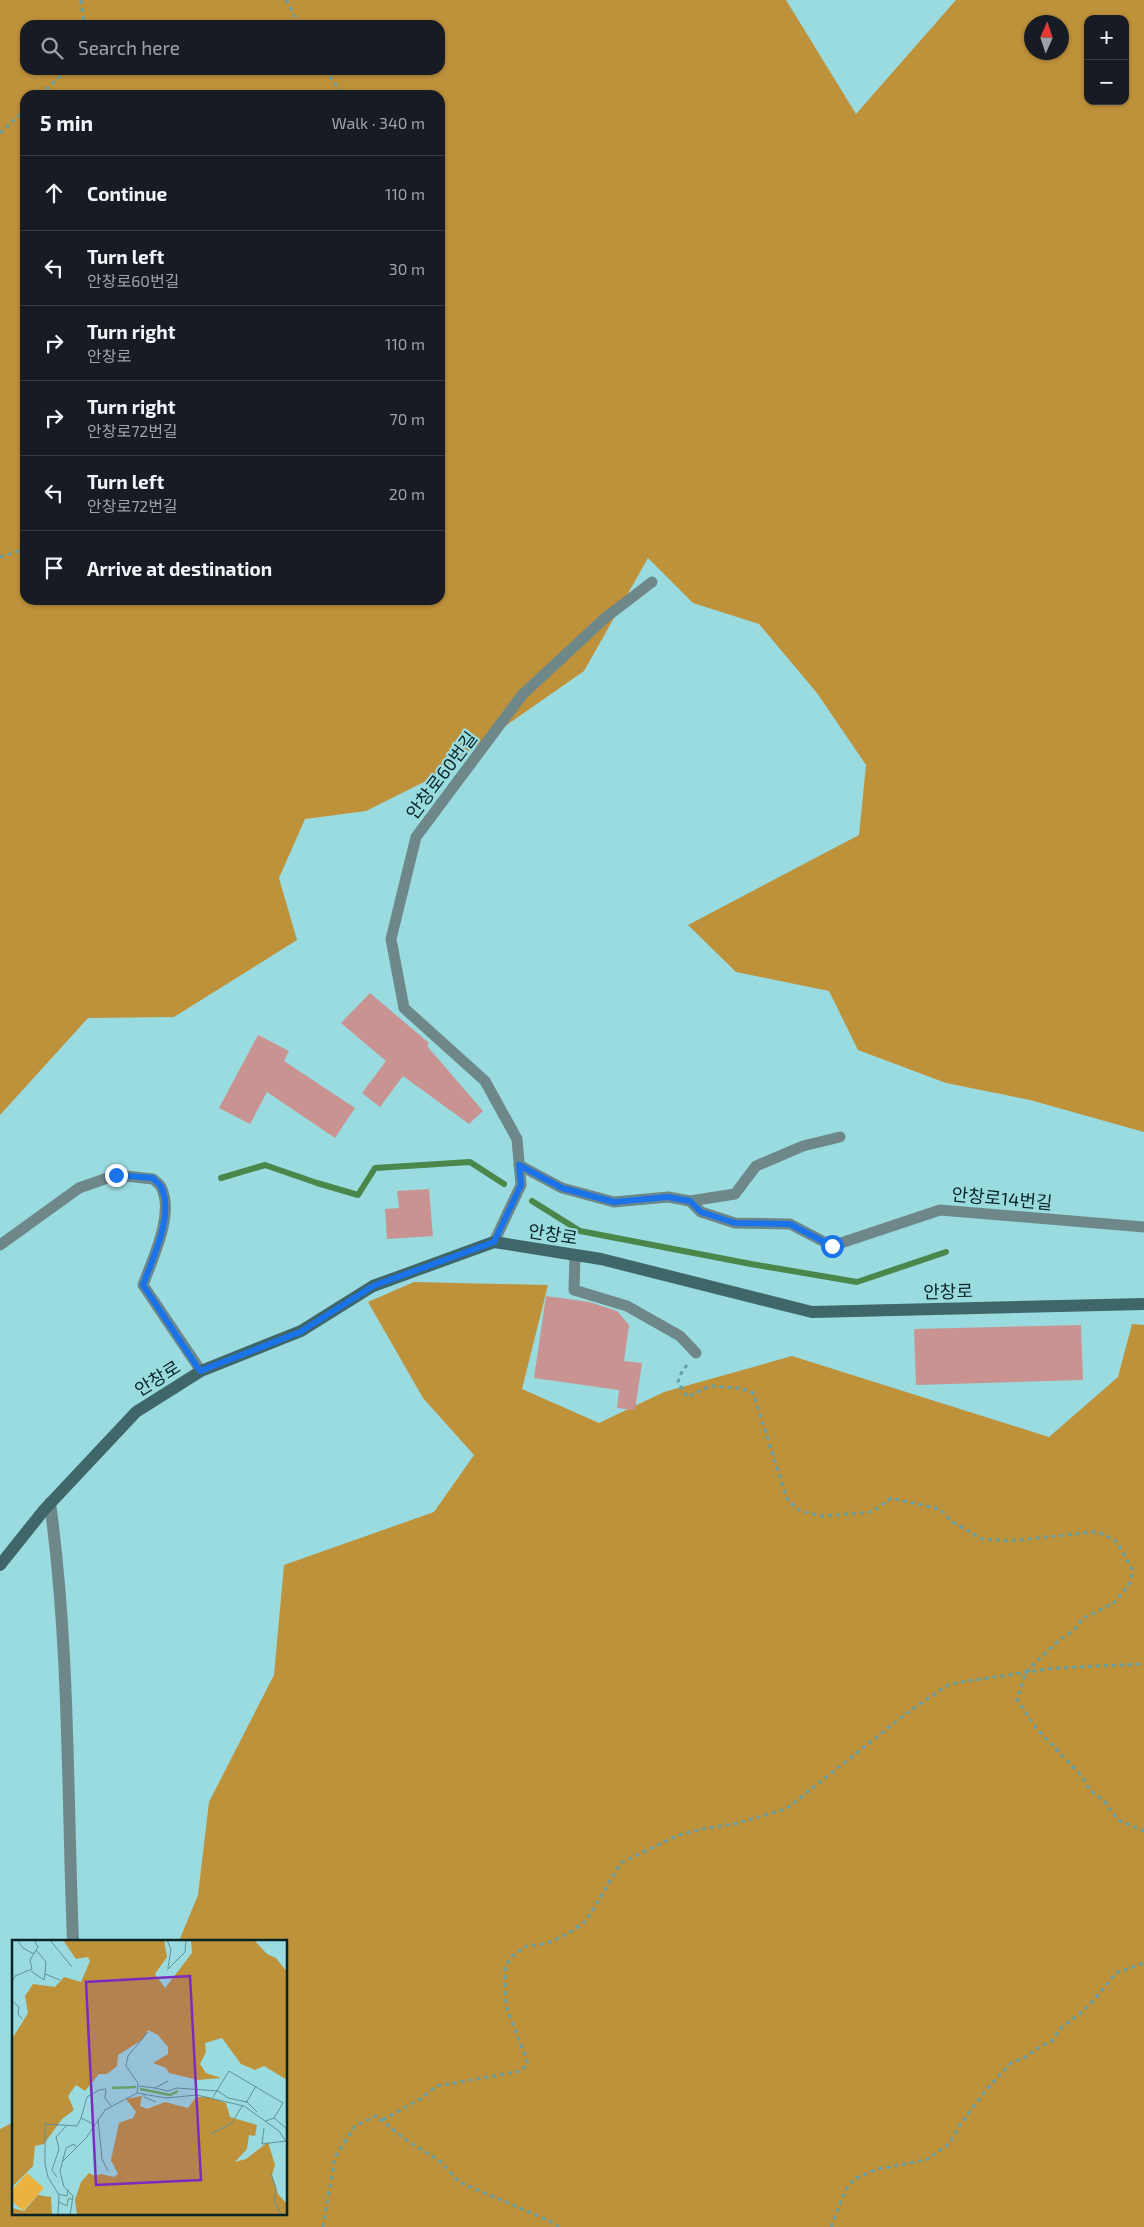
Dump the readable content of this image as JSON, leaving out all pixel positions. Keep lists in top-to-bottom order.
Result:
{
  "streets": {
    "street": ["안창로"],
    "lane": ["안창로60번길", "안창로14번길"]
  },
  "crossings": [
    ["안창로60번길", "안창로"]
  ],
  "north": "top",
  "page": {
    "map_buttons": ["+", "−"],
    "search": "Search here",
    "heading": ["5 min", "Walk · 340 m"],
    "list": [
      ["Continue", "110 m"],
      ["Turn left", "안창로60번길", "30 m"],
      ["Turn right", "안창로", "110 m"],
      ["Turn right", "안창로72번길", "70 m"],
      ["Turn left", "안창로72번길", "20 m"],
      "Arrive at destination"
    ]
  }
}
